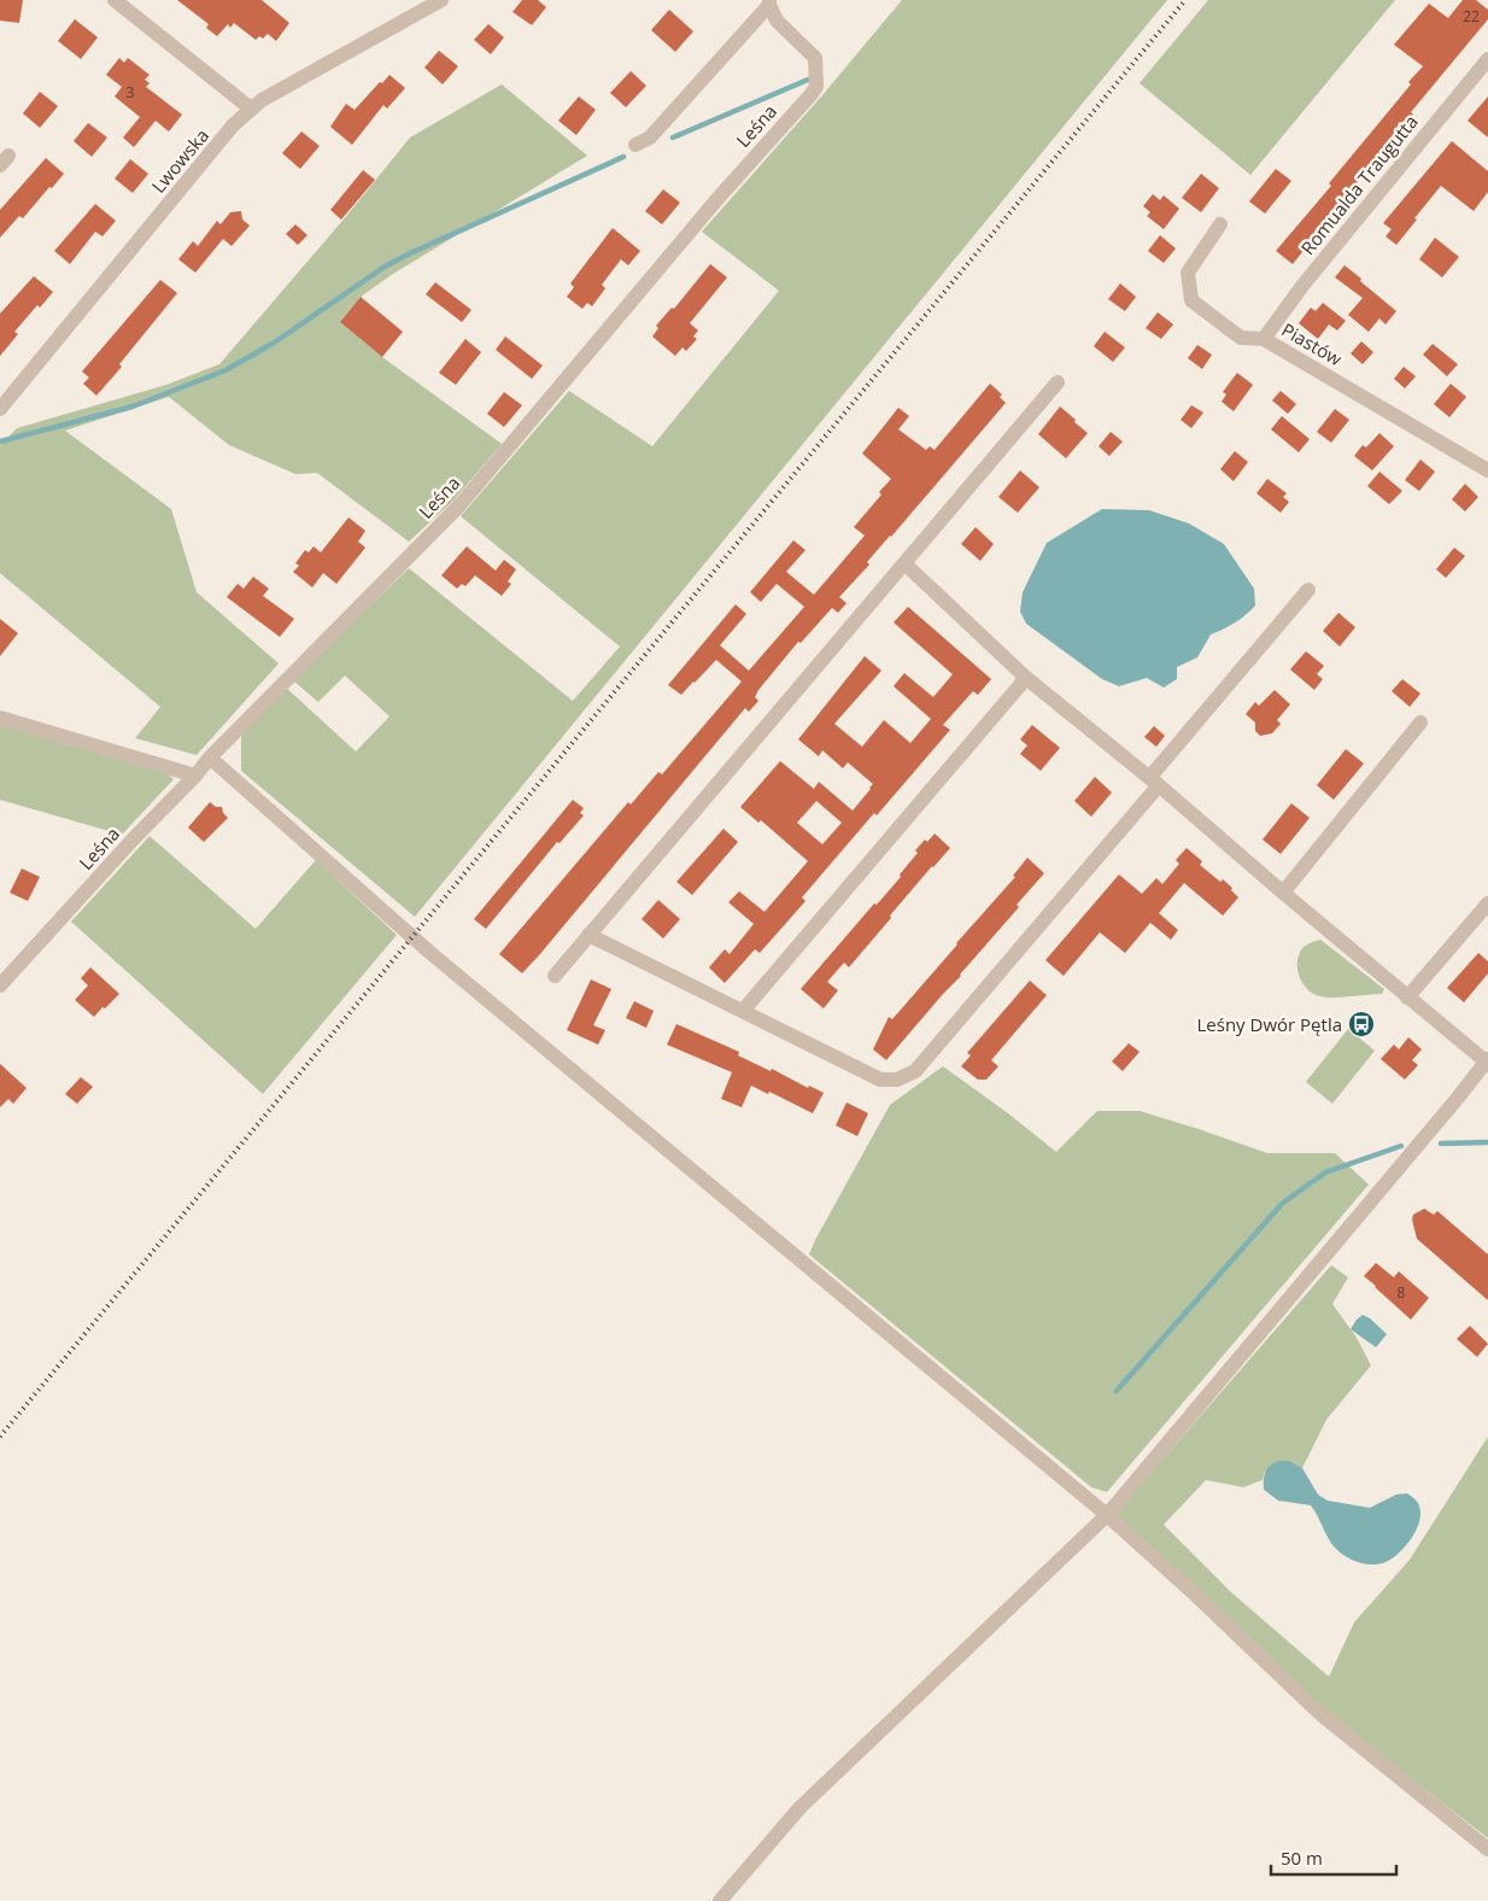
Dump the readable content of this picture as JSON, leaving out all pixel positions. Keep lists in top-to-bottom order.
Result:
{
  "streets": {
    "street": [
      "Leśna",
      "Lwowska",
      "Romualda Traugutta",
      "Piastów"
    ]
  },
  "crossings": [
    ["Romualda Traugutta", "Piastów"]
  ],
  "places": {
    "bus stop": ["Leśny Dwór Pętla"]
  },
  "house_numbers": ["22", "3", "8"],
  "scale_bar": "50 m"
}
